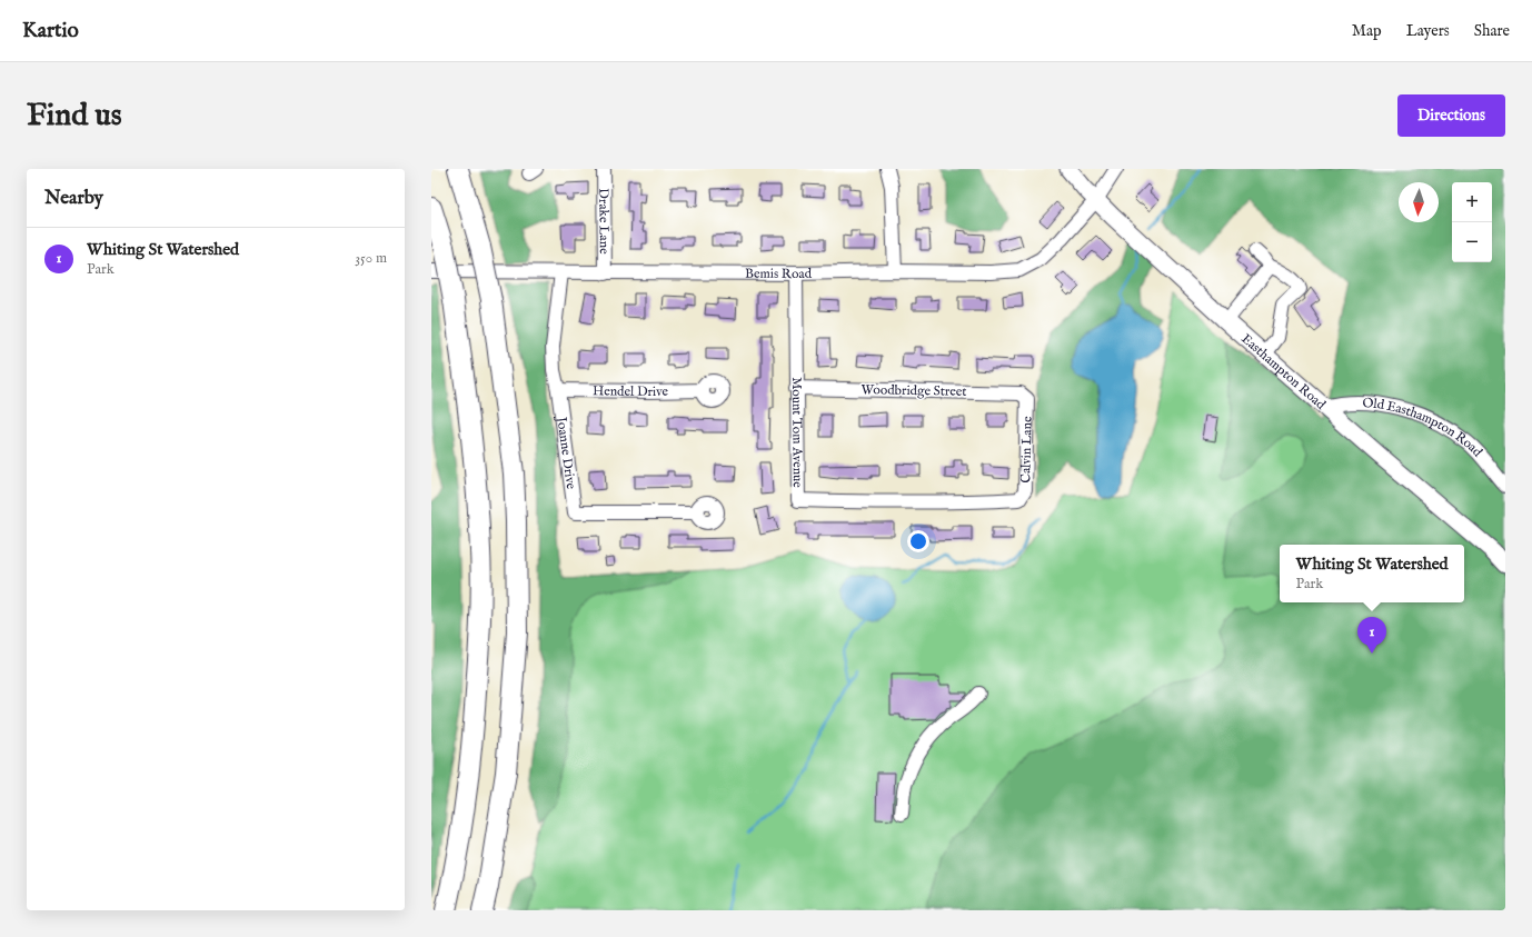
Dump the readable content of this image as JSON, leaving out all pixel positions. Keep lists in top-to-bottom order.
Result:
{
  "streets": {
    "main road": ["Easthampton Road"],
    "street": [
      "Drake Lane",
      "Bemis Road",
      "Woodbridge Street",
      "Hendel Drive",
      "Old Easthampton Road",
      "Mount Tom Avenue",
      "Calvin Lane",
      "Joanne Drive"
    ]
  },
  "crossings": [
    ["Drake Lane", "Bemis Road"],
    ["Bemis Road", "Easthampton Road"],
    ["Bemis Road", "Mount Tom Avenue"],
    ["Bemis Road", "Joanne Drive"],
    ["Easthampton Road", "Old Easthampton Road"],
    ["Woodbridge Street", "Mount Tom Avenue"],
    ["Woodbridge Street", "Calvin Lane"],
    ["Hendel Drive", "Joanne Drive"],
    ["Mount Tom Avenue", "Calvin Lane"]
  ],
  "north": "bottom",
  "page": {
    "header": "Kartio",
    "nav": ["Map", "Layers", "Share"],
    "buttons": "Directions",
    "title": "Find us",
    "heading": "Nearby",
    "map_buttons": ["+", "−"],
    "list": [
      {
        "mark": "1",
        "name": "Whiting St Watershed",
        "note": "Park",
        "value": "350 m"
      }
    ],
    "popup": ["Whiting St Watershed", "Park"],
    "pins": "1"
  }
}
